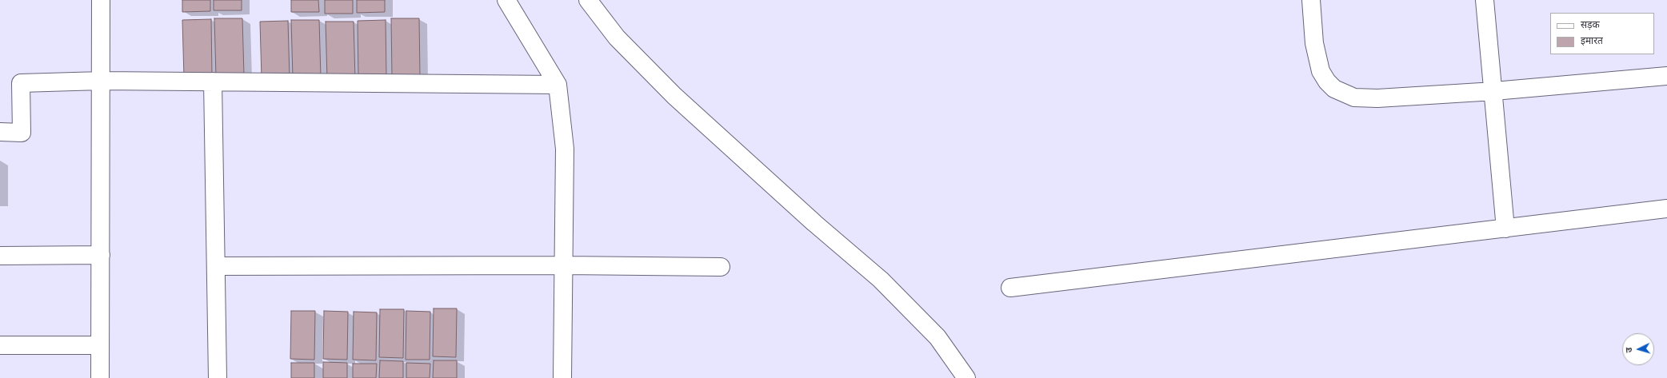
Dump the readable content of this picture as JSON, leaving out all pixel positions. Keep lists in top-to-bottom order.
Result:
{
  "legend": ["सड़क", "इमारत"],
  "north": "left"
}
